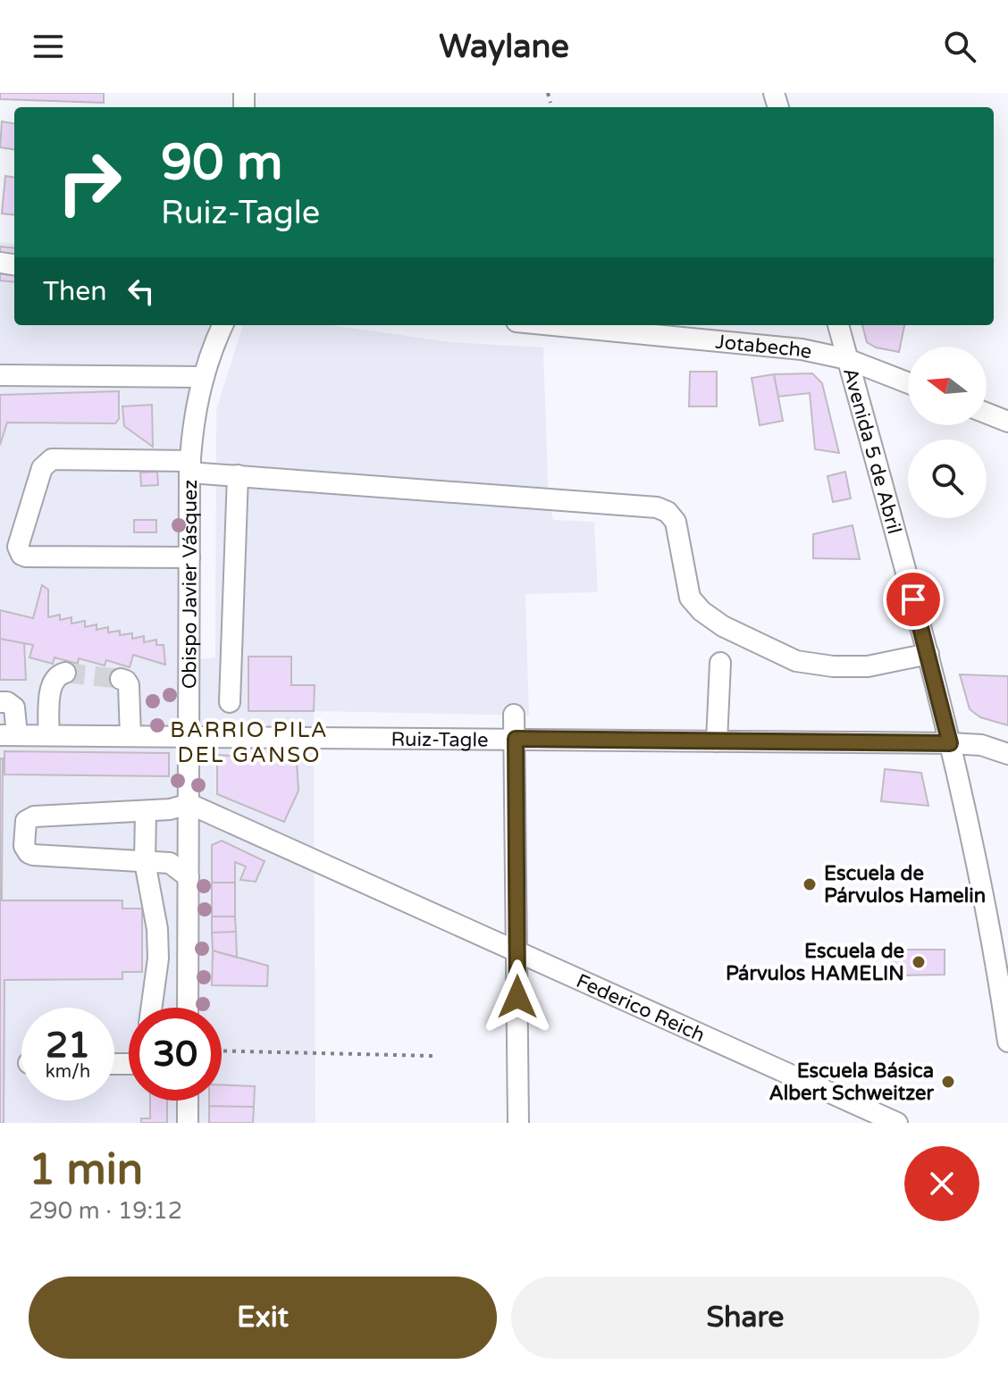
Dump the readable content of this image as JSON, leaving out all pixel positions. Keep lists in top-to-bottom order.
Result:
{
  "streets": {
    "street": [
      "Jotabeche",
      "Avenida 5 de Abril",
      "Obispo Javier Vásquez",
      "Ruiz-Tagle",
      "Federico Reich"
    ]
  },
  "crossings": [
    ["Jotabeche", "Avenida 5 de Abril"],
    ["Avenida 5 de Abril", "Ruiz-Tagle"],
    ["Obispo Javier Vásquez", "Ruiz-Tagle"],
    ["Obispo Javier Vásquez", "Federico Reich"]
  ],
  "districts": ["BARRIO PILA DEL GANSO"],
  "places": ["Escuela de Párvulos Hamelin", "Escuela de Párvulos HAMELIN", "Escuela Básica Albert Schweitzer"],
  "north": "left",
  "page": {
    "header": "Waylane",
    "turn": ["90 m", "Ruiz-Tagle"],
    "then": "Then",
    "speed": "21 km/h",
    "limit": "30",
    "heading": ["1 min", "290 m · 19:12"],
    "buttons": ["Exit", "Share"]
  }
}
